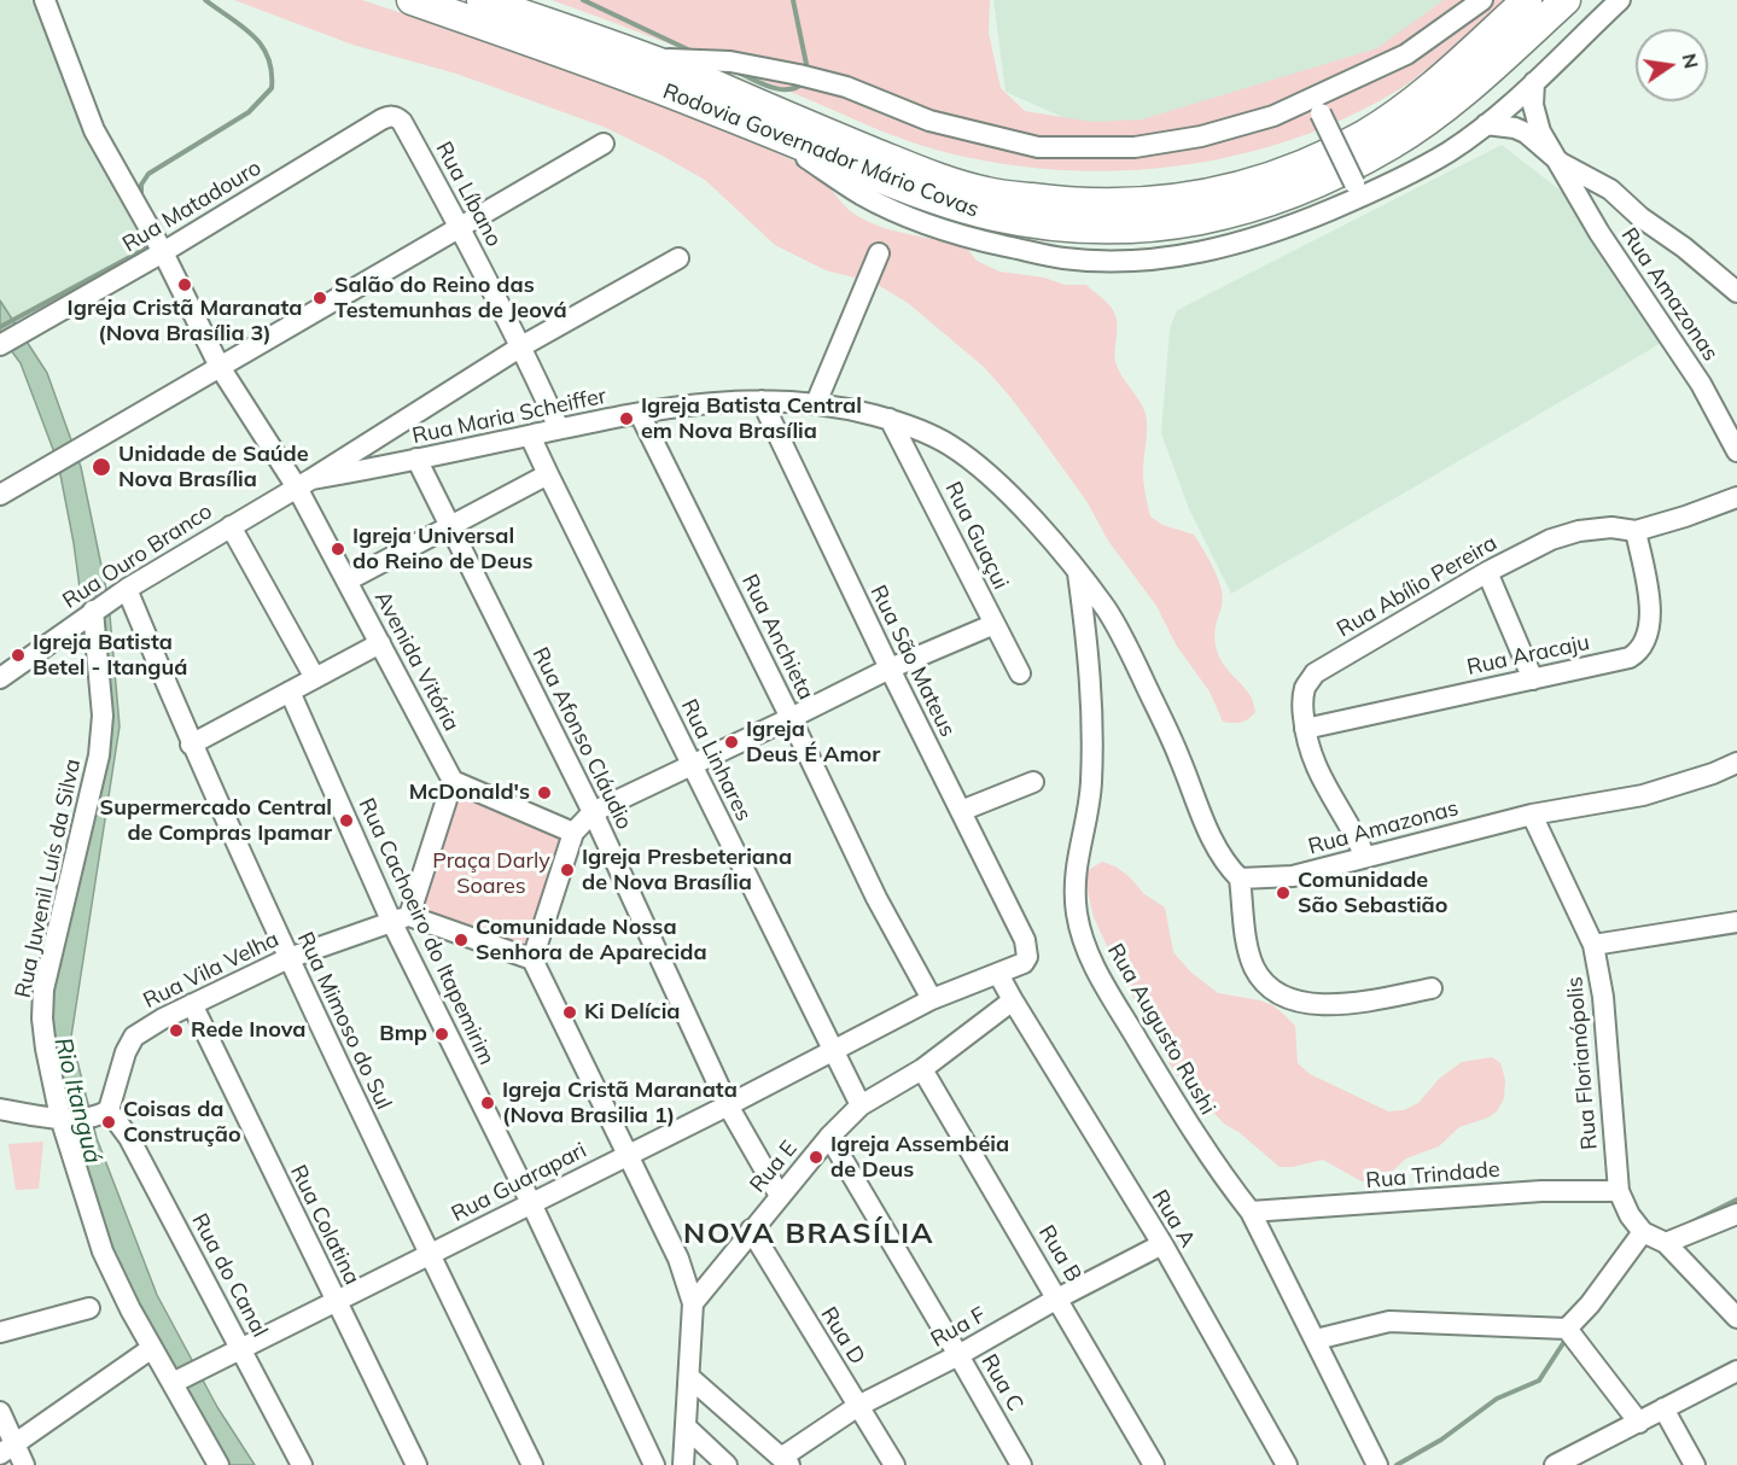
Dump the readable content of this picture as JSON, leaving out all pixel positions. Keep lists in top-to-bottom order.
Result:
{
  "streets": {
    "highway": ["Rodovia Governador Mário Covas"],
    "street": [
      "Rua Líbano",
      "Rua Matadouro",
      "Rua Amazonas",
      "Rua Maria Scheiffer",
      "Rua Guaçui",
      "Rua Ouro Branco",
      "Rua Abílio Pereira",
      "Rua Anchieta",
      "Rua Aracaju",
      "Avenida Vitória",
      "Rua São Mateus",
      "Rua Afonso Cláudio",
      "Rua Linhares",
      "Rua Juvenil Luís da Silva",
      "Rua Cachoeiro do Itapemirim",
      "Rua Vila Velha",
      "Rua Mimoso do Sul",
      "Rua Augusto Rushi",
      "Rua Florianópolis",
      "Rua E",
      "Rua Trindade",
      "Rua Guarapari",
      "Rua A",
      "Rua Colatina",
      "Rua B",
      "Rua do Canal",
      "Rua F",
      "Rua D",
      "Rua C"
    ]
  },
  "crossings": [
    ["Rua Líbano", "Rua Matadouro"],
    ["Rua Líbano", "Rua Maria Scheiffer"],
    ["Rua Líbano", "Rua Ouro Branco"],
    ["Rua Matadouro", "Avenida Vitória"],
    ["Rua Amazonas", "Rua Maria Scheiffer"],
    ["Rua Amazonas", "Rua Abílio Pereira"],
    ["Rua Amazonas", "Rua Florianópolis"],
    ["Rua Maria Scheiffer", "Rua Guaçui"],
    ["Rua Maria Scheiffer", "Rua Ouro Branco"],
    ["Rua Maria Scheiffer", "Rua Anchieta"],
    ["Rua Maria Scheiffer", "Avenida Vitória"],
    ["Rua Maria Scheiffer", "Rua São Mateus"],
    ["Rua Maria Scheiffer", "Rua Afonso Cláudio"],
    ["Rua Maria Scheiffer", "Rua Linhares"],
    ["Rua Maria Scheiffer", "Rua Augusto Rushi"],
    ["Rua Ouro Branco", "Avenida Vitória"],
    ["Rua Ouro Branco", "Rua Juvenil Luís da Silva"],
    ["Rua Ouro Branco", "Rua Mimoso do Sul"],
    ["Rua Abílio Pereira", "Rua Aracaju"],
    ["Rua Anchieta", "Rua Guarapari"],
    ["Rua São Mateus", "Rua Guarapari"],
    ["Rua Afonso Cláudio", "Rua E"],
    ["Rua Afonso Cláudio", "Rua Guarapari"],
    ["Rua Linhares", "Rua E"],
    ["Rua Linhares", "Rua Guarapari"],
    ["Rua Juvenil Luís da Silva", "Rua Guarapari"],
    ["Rua Cachoeiro do Itapemirim", "Rua Vila Velha"],
    ["Rua Cachoeiro do Itapemirim", "Rua Guarapari"],
    ["Rua Vila Velha", "Rua Mimoso do Sul"],
    ["Rua Vila Velha", "Rua Colatina"],
    ["Rua Vila Velha", "Rua do Canal"],
    ["Rua Mimoso do Sul", "Rua Guarapari"],
    ["Rua Augusto Rushi", "Rua Trindade"],
    ["Rua Florianópolis", "Rua Trindade"],
    ["Rua E", "Rua A"],
    ["Rua E", "Rua B"],
    ["Rua E", "Rua D"],
    ["Rua E", "Rua C"],
    ["Rua Guarapari", "Rua Colatina"],
    ["Rua Guarapari", "Rua do Canal"],
    ["Rua A", "Rua F"],
    ["Rua B", "Rua F"],
    ["Rua F", "Rua D"],
    ["Rua F", "Rua C"]
  ],
  "districts": ["NOVA BRASÍLIA"],
  "water": ["Rio Itanguá"],
  "parks": ["Praça Darly Soares"],
  "places": [
    "Igreja Cristã Maranata (Nova Brasília 3)",
    "Salão do Reino das Testemunhas de Jeová",
    "Igreja Batista Central em Nova Brasília",
    "Unidade de Saúde Nova Brasília",
    "Igreja Universal do Reino de Deus",
    "Igreja Batista Betel - Itanguá",
    "Igreja Deus É Amor",
    "McDonald's",
    "Supermercado Central de Compras Ipamar",
    "Igreja Presbeteriana de Nova Brasília",
    "Comunidade São Sebastião",
    "Comunidade Nossa Senhora de Aparecida",
    "Ki Delícia",
    "Rede Inova",
    "Bmp",
    "Igreja Cristã Maranata (Nova Brasilia 1)",
    "Coisas da Construção",
    "Igreja Assembéia de Deus"
  ],
  "north": "right"
}
